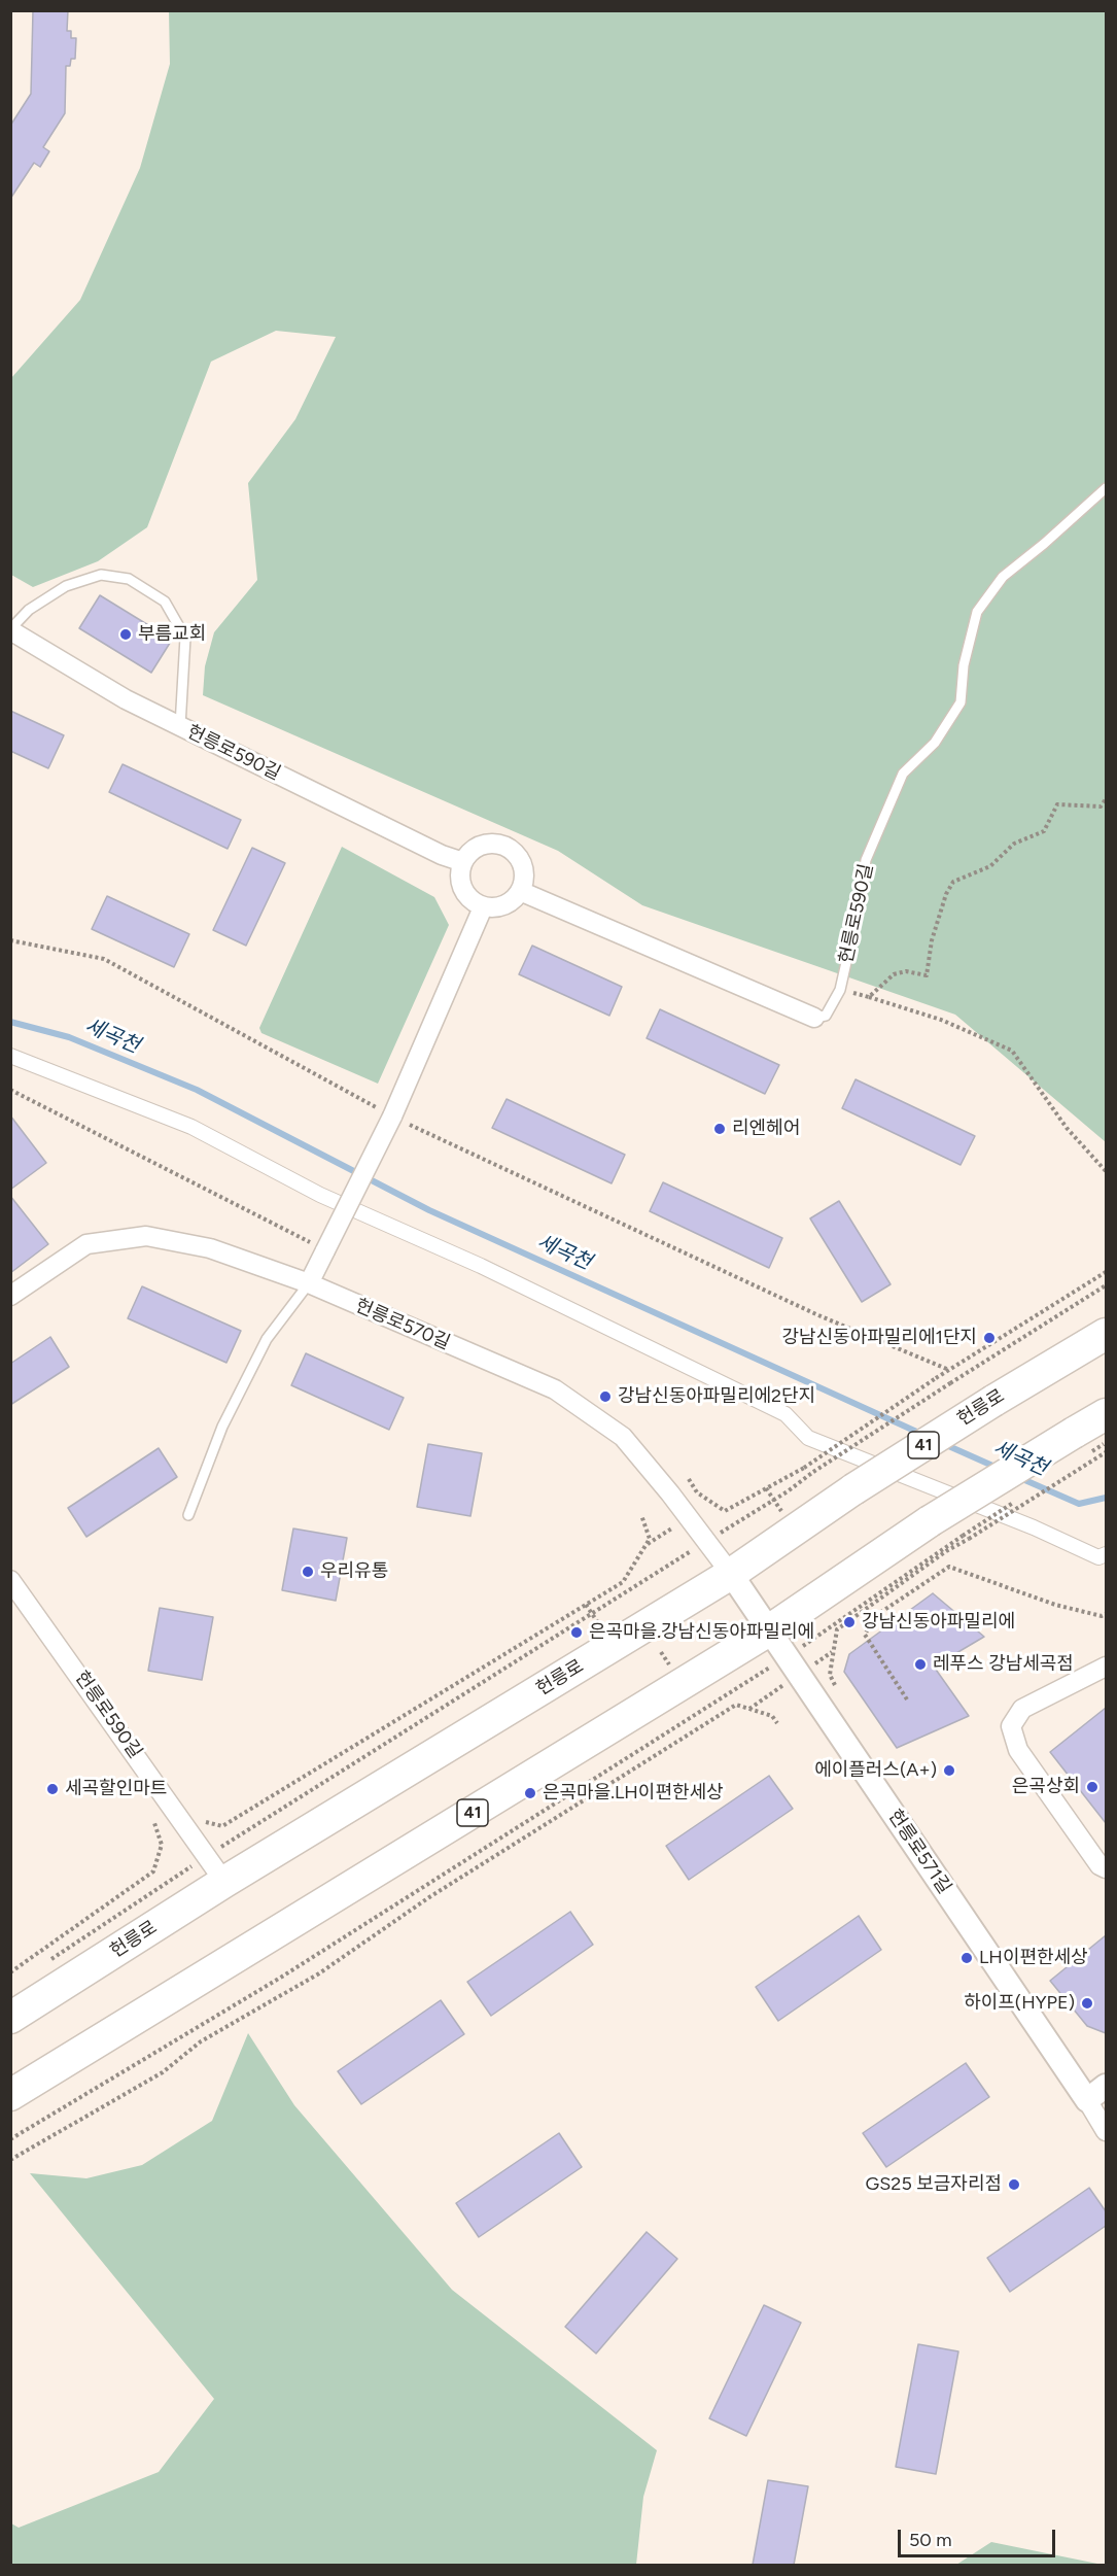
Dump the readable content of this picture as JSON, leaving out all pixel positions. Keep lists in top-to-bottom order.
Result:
{
  "streets": {
    "main road": ["헌릉로", "41"],
    "street": ["헌릉로590길", "헌릉로570길", "헌릉로571길"]
  },
  "crossings": [
    ["헌릉로590길", "헌릉로"],
    ["헌릉로570길", "헌릉로"],
    ["헌릉로570길", "헌릉로571길"],
    ["헌릉로", "헌릉로571길"],
    ["41", "헌릉로571길"]
  ],
  "water": ["세곡천"],
  "places": [
    "부름교회",
    "리엔헤어",
    "강남신동아파밀리에1단지",
    "강남신동아파밀리에2단지",
    "우리유통",
    "강남신동아파밀리에",
    "은곡마을.강남신동아파밀리에",
    "레푸스 강남세곡점",
    "에이플러스(A+)",
    "은곡상회",
    "세곡할인마트",
    "은곡마을.LH이편한세상",
    "LH이편한세상",
    "하이프(HYPE)",
    "GS25 보금자리점"
  ],
  "scale_bar": "50 m"
}
